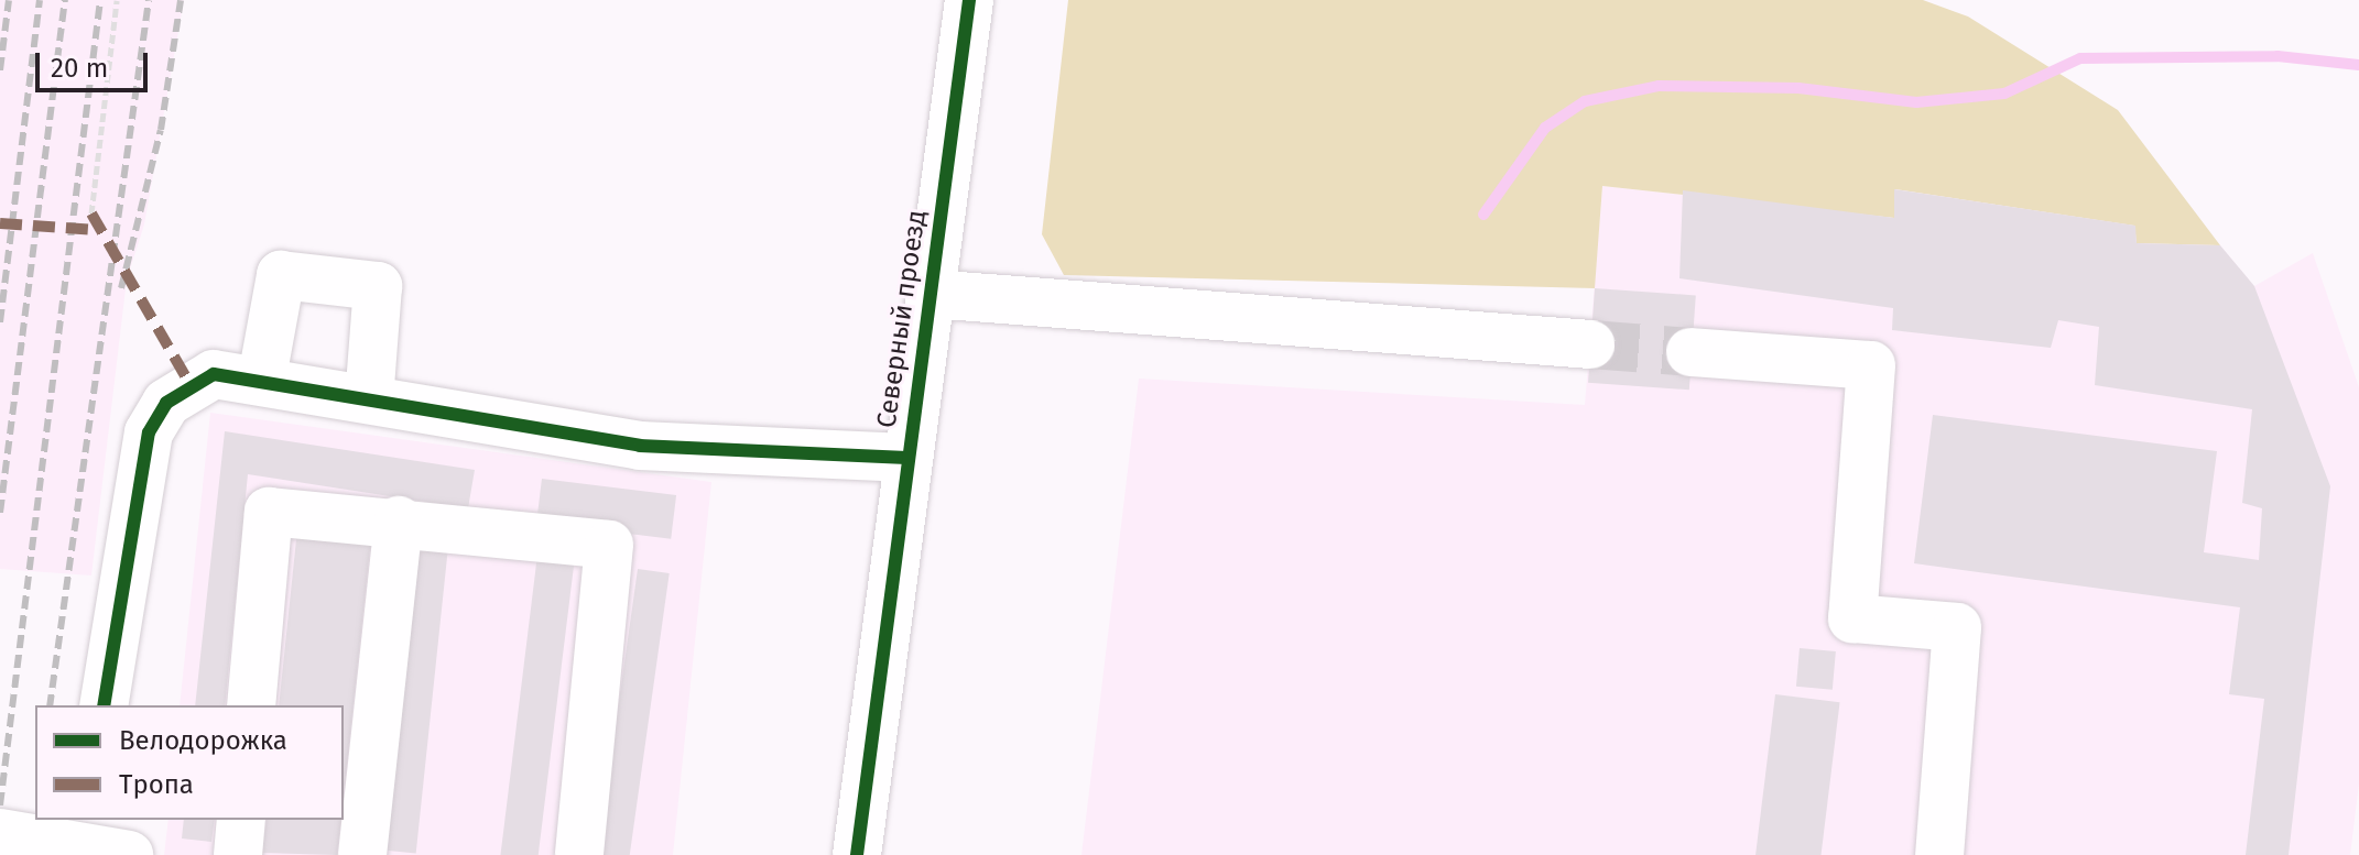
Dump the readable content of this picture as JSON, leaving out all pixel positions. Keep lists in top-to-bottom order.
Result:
{
  "streets": {
    "street": ["Северный проезд"]
  },
  "legend": ["Велодорожка", "Тропа"],
  "scale_bar": "20 m"
}
